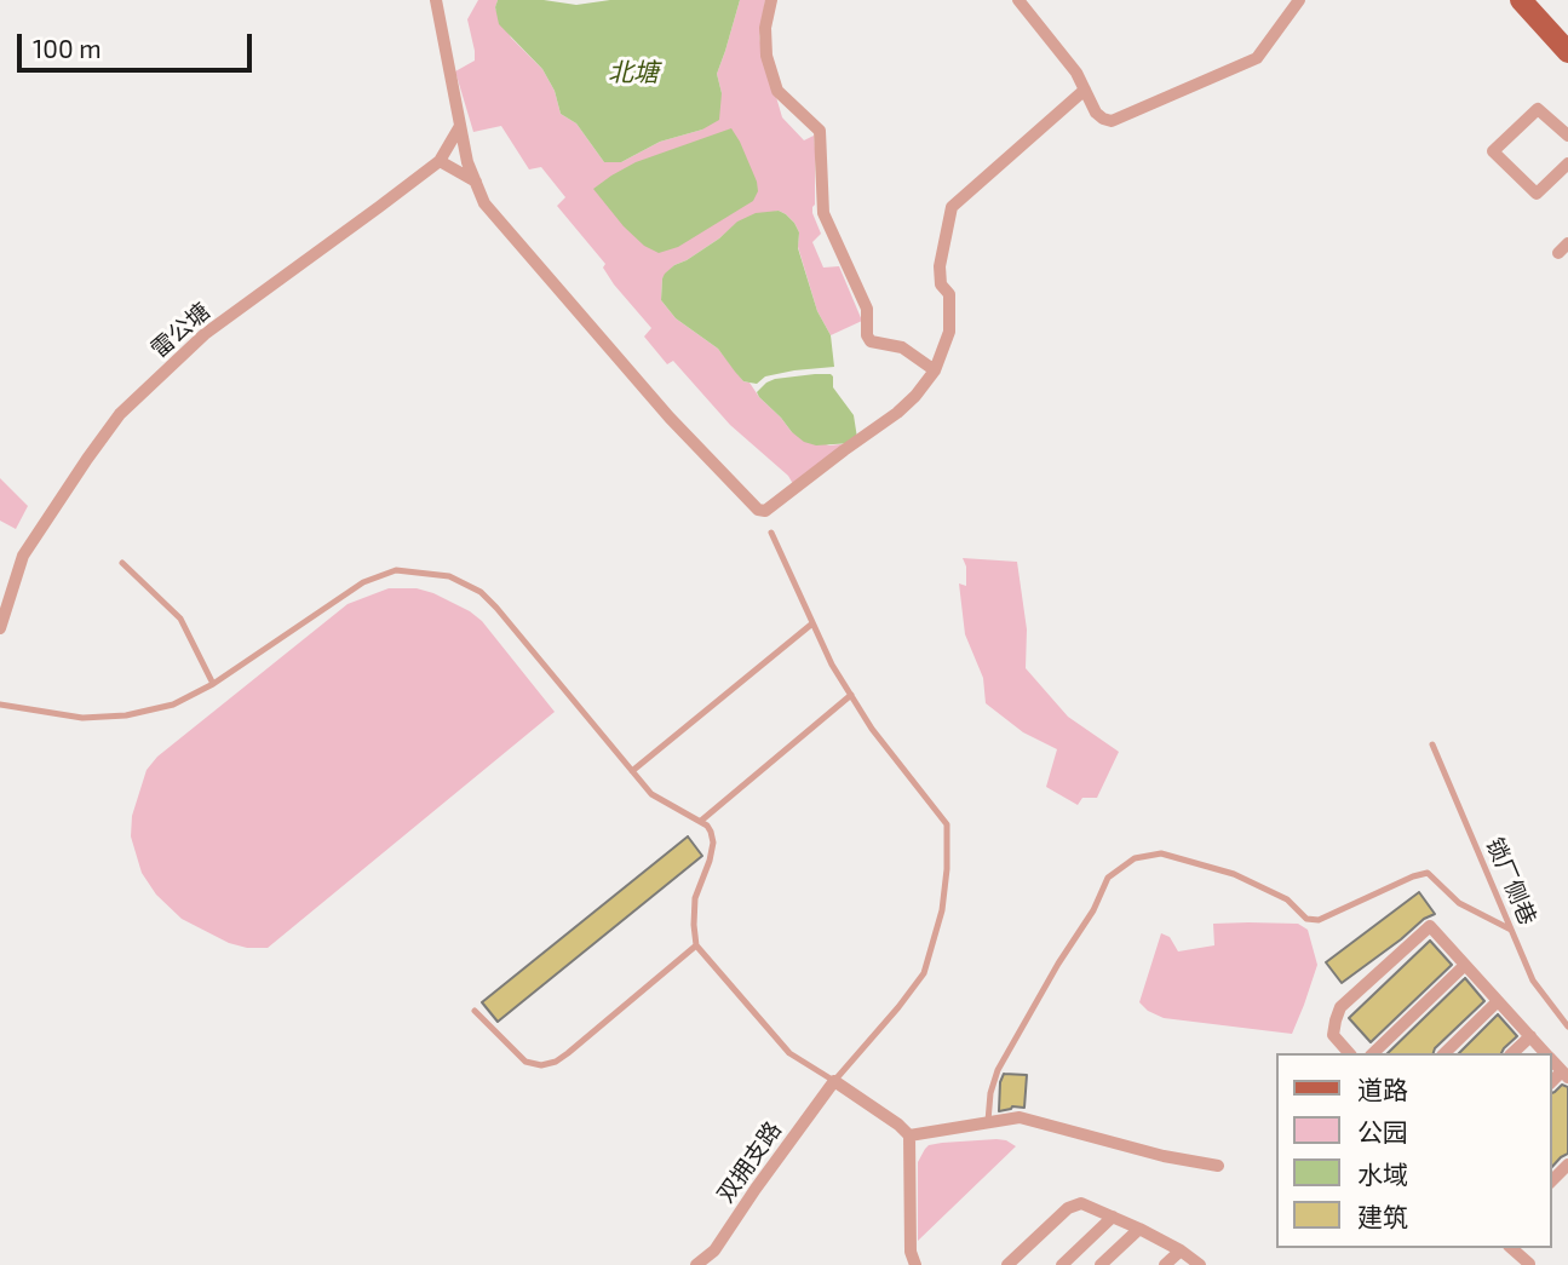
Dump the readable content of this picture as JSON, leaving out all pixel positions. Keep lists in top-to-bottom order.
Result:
{
  "streets": {
    "street": ["雷公塘", "双拥支路"],
    "lane": ["锁厂侧巷"]
  },
  "water": ["北塘"],
  "legend": [
    "道路",
    "公园",
    "水域",
    "建筑"
  ],
  "scale_bar": "100 m"
}
